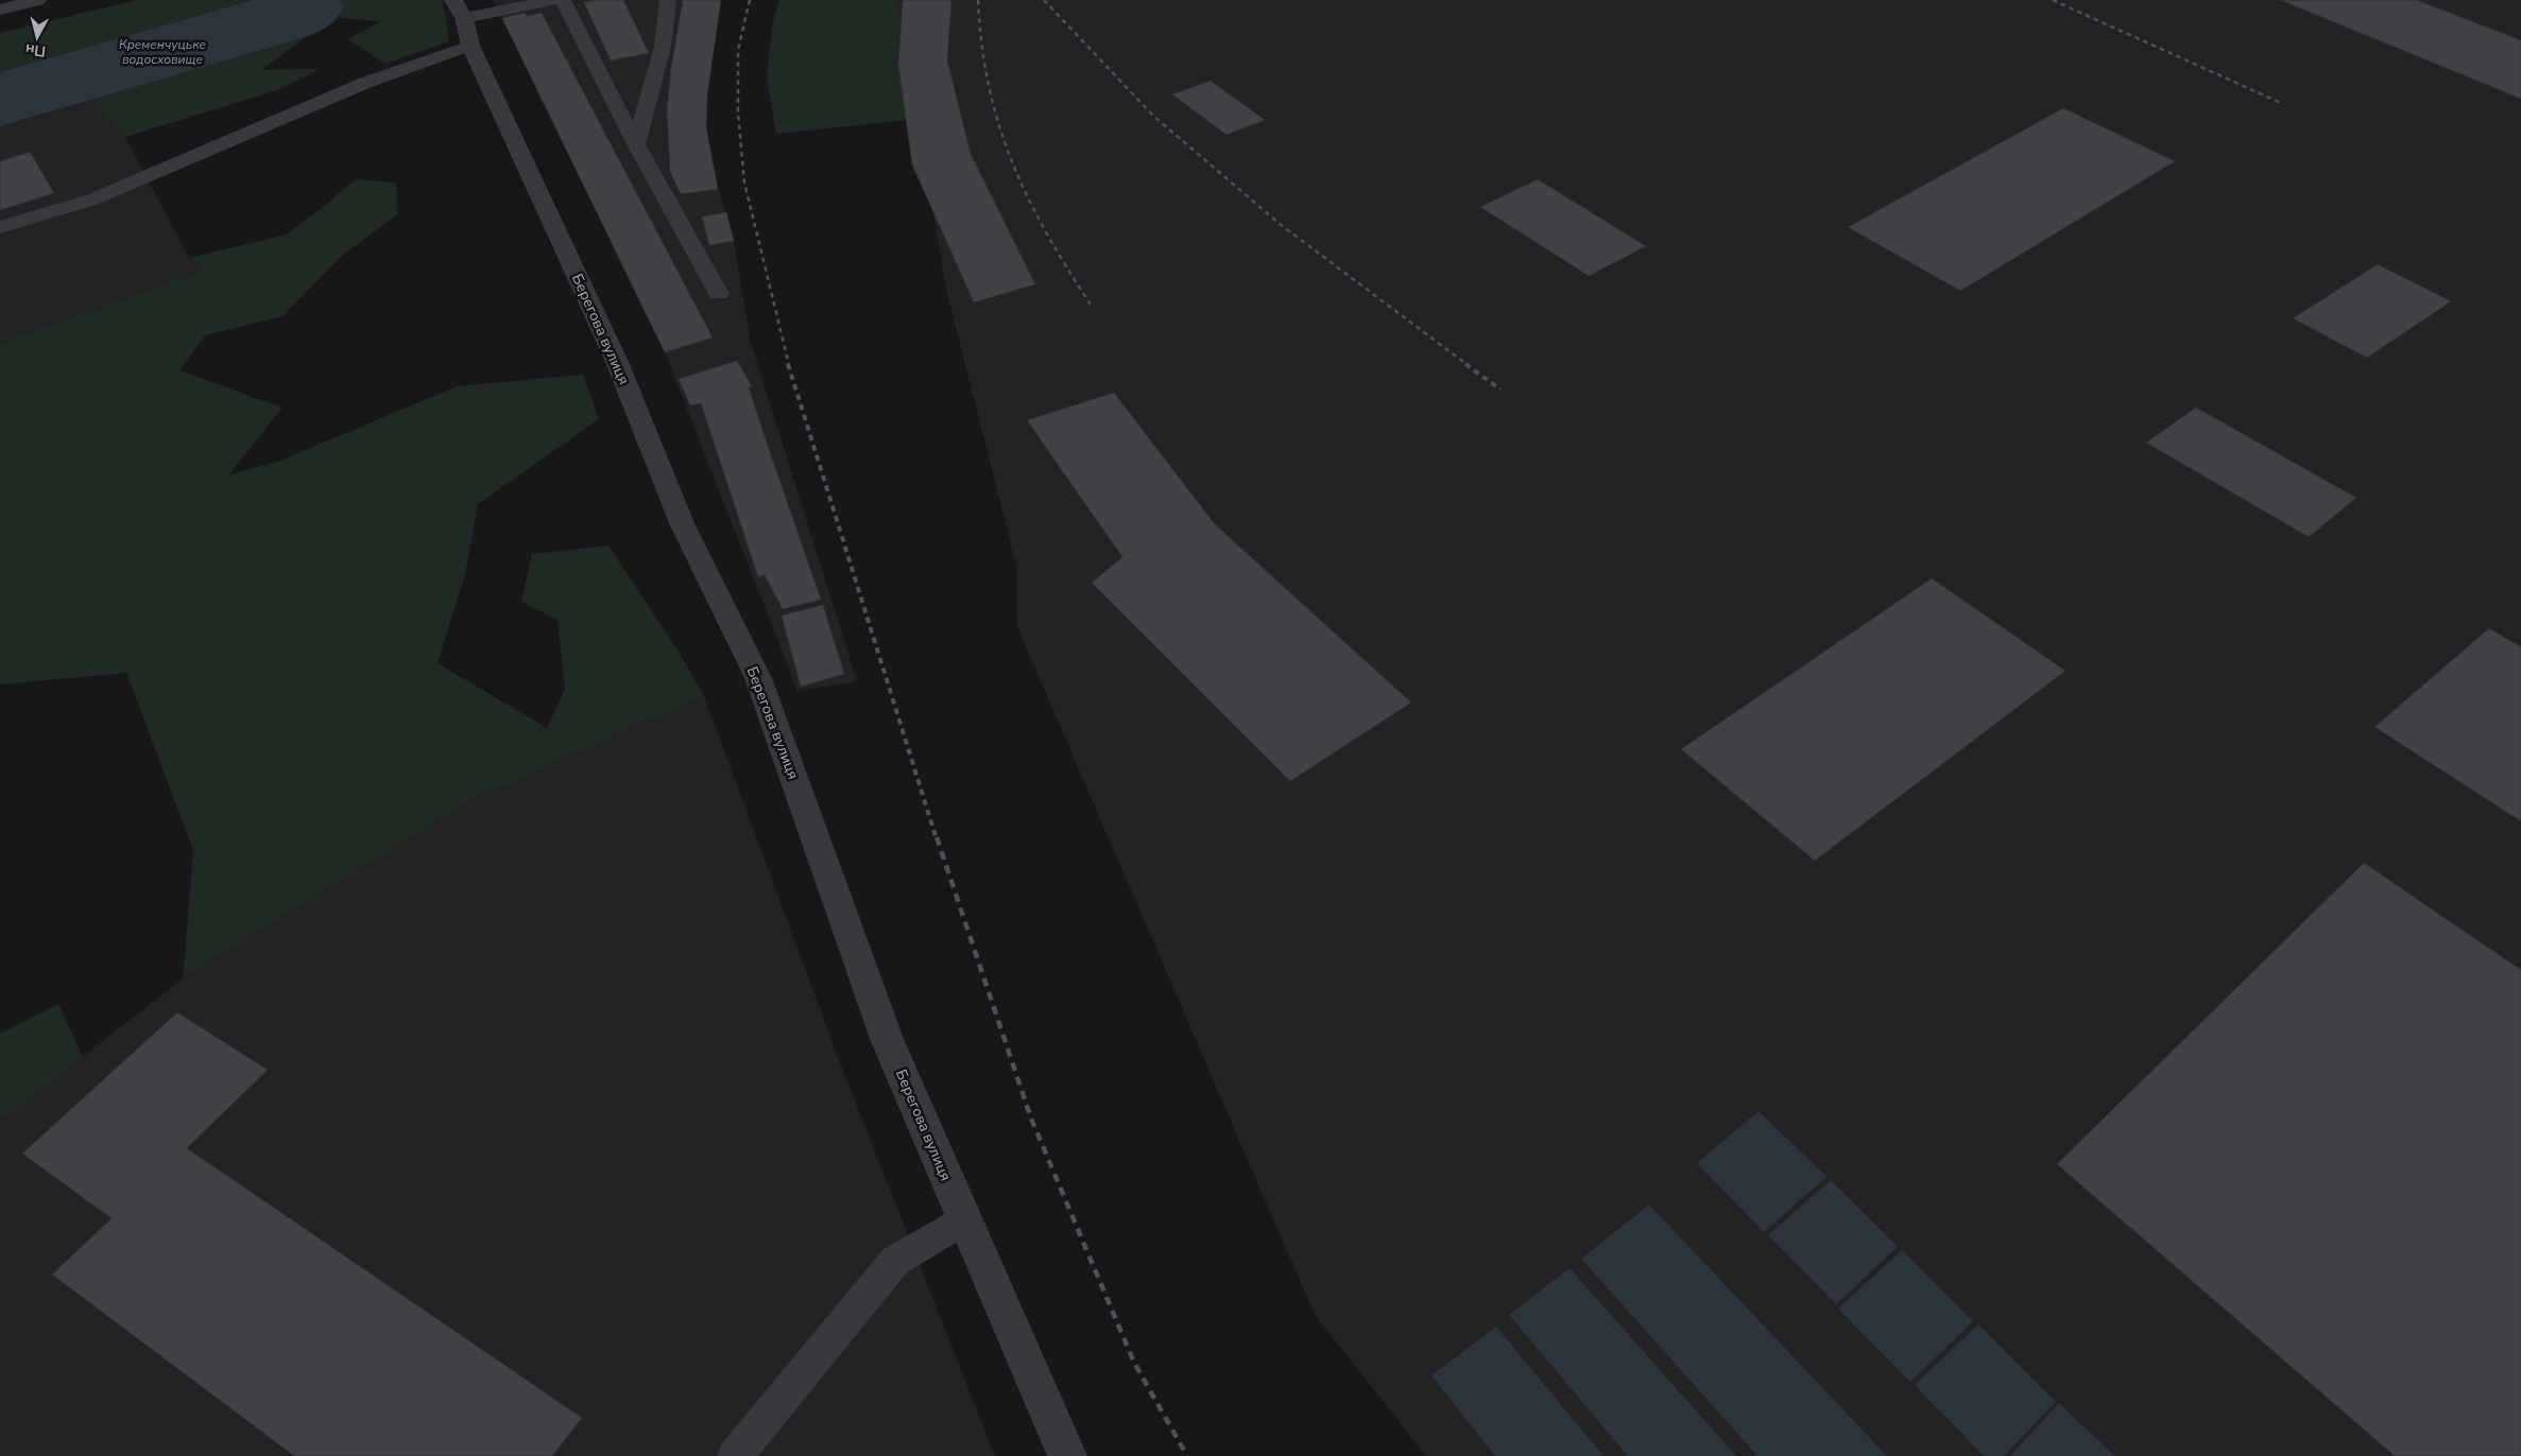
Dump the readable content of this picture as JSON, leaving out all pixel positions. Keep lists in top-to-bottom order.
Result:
{
  "streets": {
    "street": ["Берегова вулиця"]
  },
  "water": ["Кременчуцьке водосховище"],
  "north": "bottom"
}
